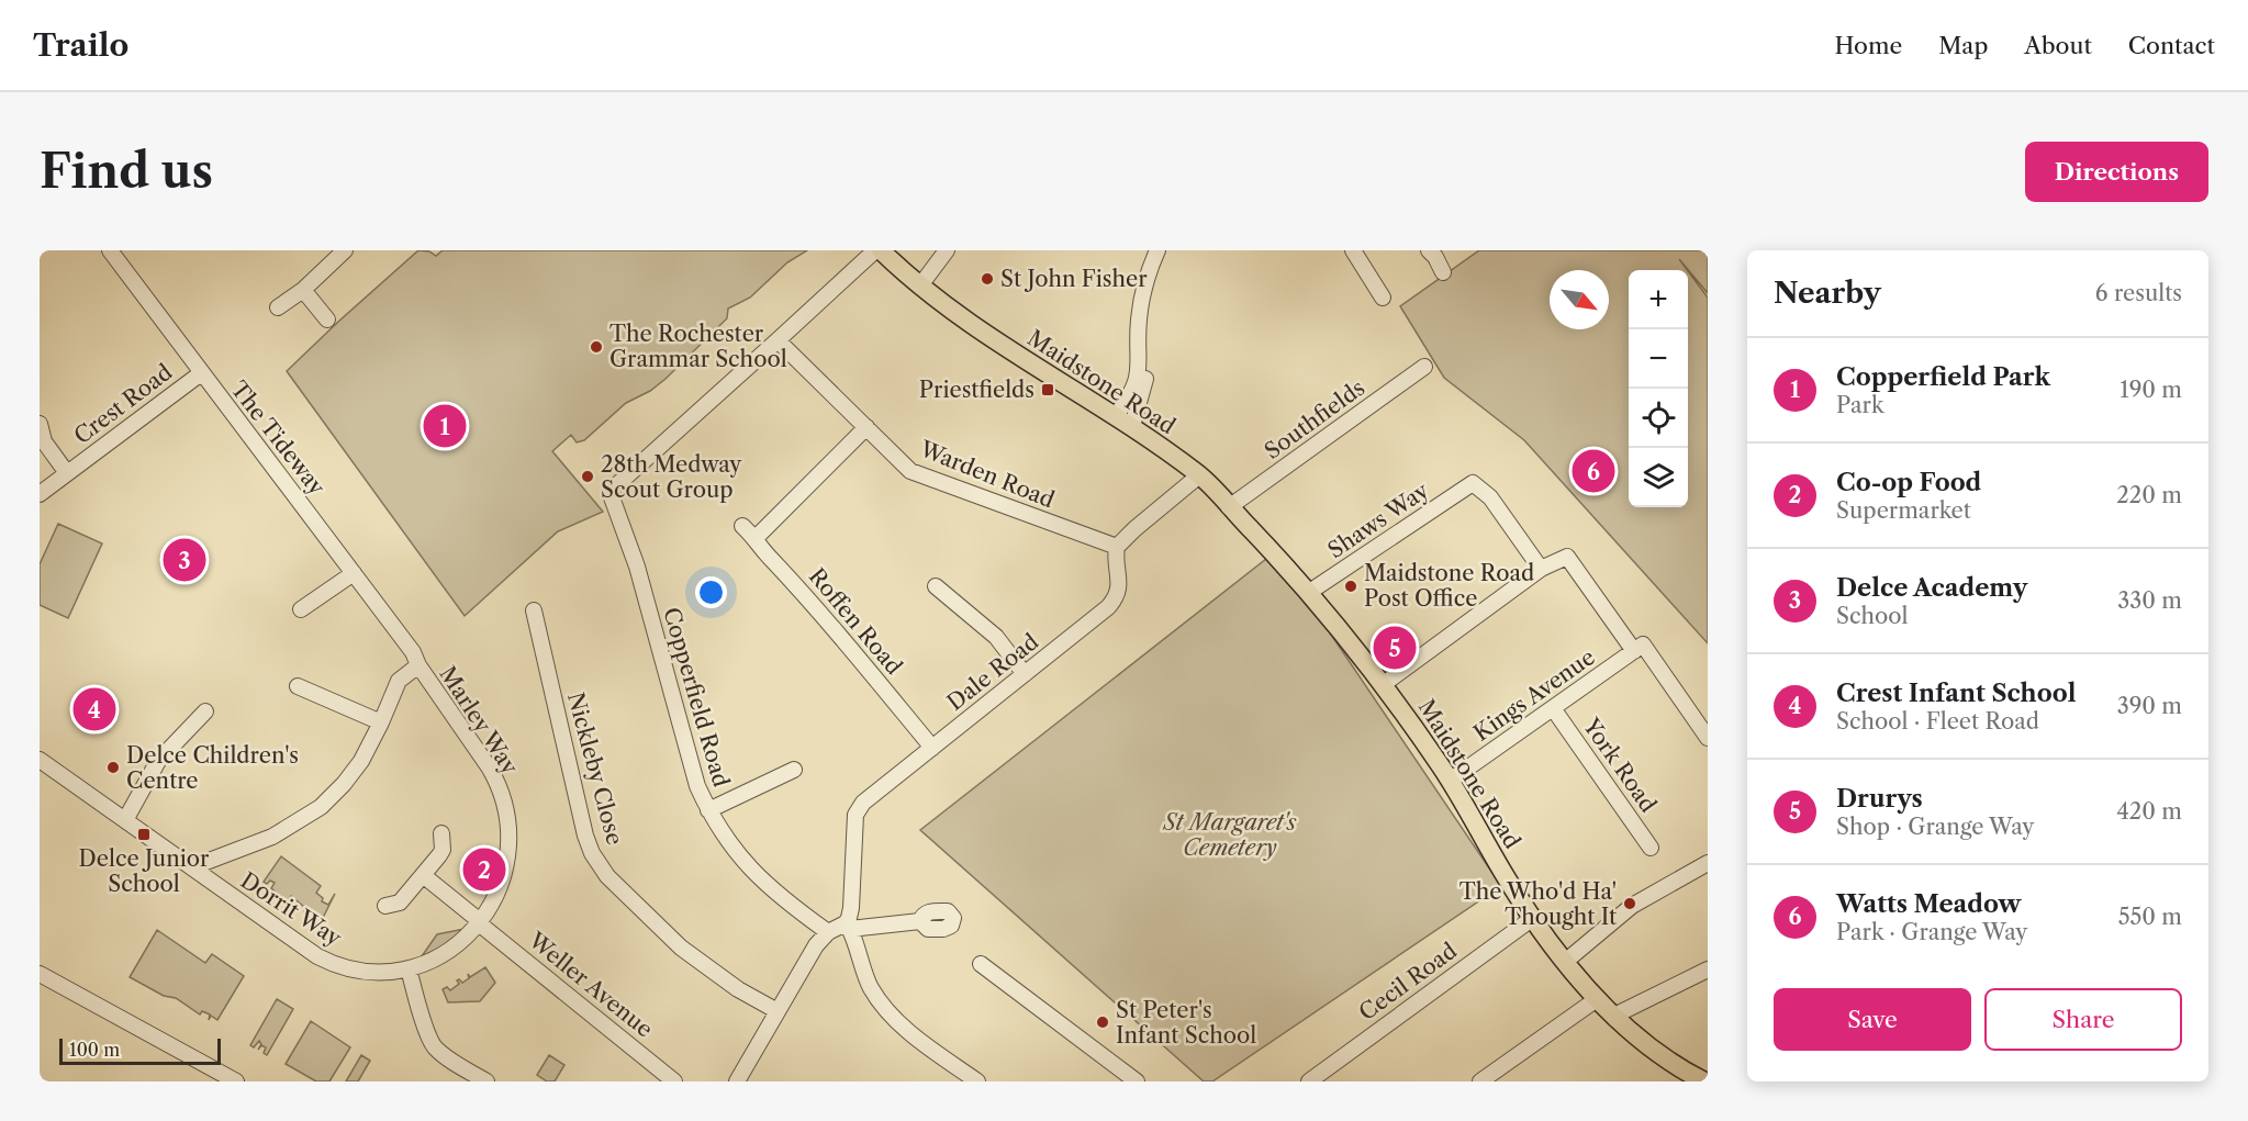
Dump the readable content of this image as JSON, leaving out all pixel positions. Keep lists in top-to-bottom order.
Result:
{
  "streets": {
    "main road": ["Maidstone Road"],
    "street": [
      "Crest Road",
      "Southfields",
      "The Tideway",
      "Warden Road",
      "Shaws Way",
      "Roffen Road",
      "Dale Road",
      "Kings Avenue",
      "Copperfield Road",
      "Marley Way",
      "York Road",
      "Nickleby Close",
      "Dorrit Way",
      "Cecil Road",
      "Weller Avenue"
    ]
  },
  "crossings": [
    ["Maidstone Road", "Southfields"],
    ["Maidstone Road", "Shaws Way"],
    ["Maidstone Road", "Kings Avenue"],
    ["Maidstone Road", "Cecil Road"],
    ["Crest Road", "The Tideway"],
    ["The Tideway", "Marley Way"],
    ["Warden Road", "Dale Road"],
    ["Warden Road", "Copperfield Road"],
    ["Roffen Road", "Dale Road"],
    ["Kings Avenue", "York Road"],
    ["Marley Way", "Dorrit Way"],
    ["Marley Way", "Weller Avenue"],
    ["Dorrit Way", "Weller Avenue"]
  ],
  "parks": ["St Margaret's Cemetery"],
  "places": {
    "other": [
      "St John Fisher",
      "The Rochester Grammar School",
      "28th Medway Scout Group",
      "Maidstone Road Post Office",
      "Delce Children's Centre",
      "The Who'd Ha' Thought It",
      "St Peter's Infant School"
    ],
    "transit": ["Priestfields", "Delce Junior School"]
  },
  "scale_bar": "100 m",
  "north": "bottom right",
  "page": {
    "header": "Trailo",
    "nav": [
      "Home",
      "Map",
      "About",
      "Contact"
    ],
    "buttons": [
      "Directions",
      ["Save", "Share"]
    ],
    "title": "Find us",
    "heading": ["Nearby", "6 results"],
    "map_buttons": ["+", "−"],
    "list": [
      {
        "mark": "1",
        "name": "Copperfield Park",
        "note": "Park",
        "value": "190 m"
      },
      {
        "mark": "2",
        "name": "Co-op Food",
        "note": "Supermarket",
        "value": "220 m"
      },
      {
        "mark": "3",
        "name": "Delce Academy",
        "note": "School",
        "value": "330 m"
      },
      {
        "mark": "4",
        "name": "Crest Infant School",
        "note": "School · Fleet Road",
        "value": "390 m"
      },
      {
        "mark": "5",
        "name": "Drurys",
        "note": "Shop · Grange Way",
        "value": "420 m"
      },
      {
        "mark": "6",
        "name": "Watts Meadow",
        "note": "Park · Grange Way",
        "value": "550 m"
      }
    ],
    "pins": [
      "1",
      "6",
      "3",
      "5",
      "4",
      "2"
    ],
    "scale": "100 m"
  }
}
